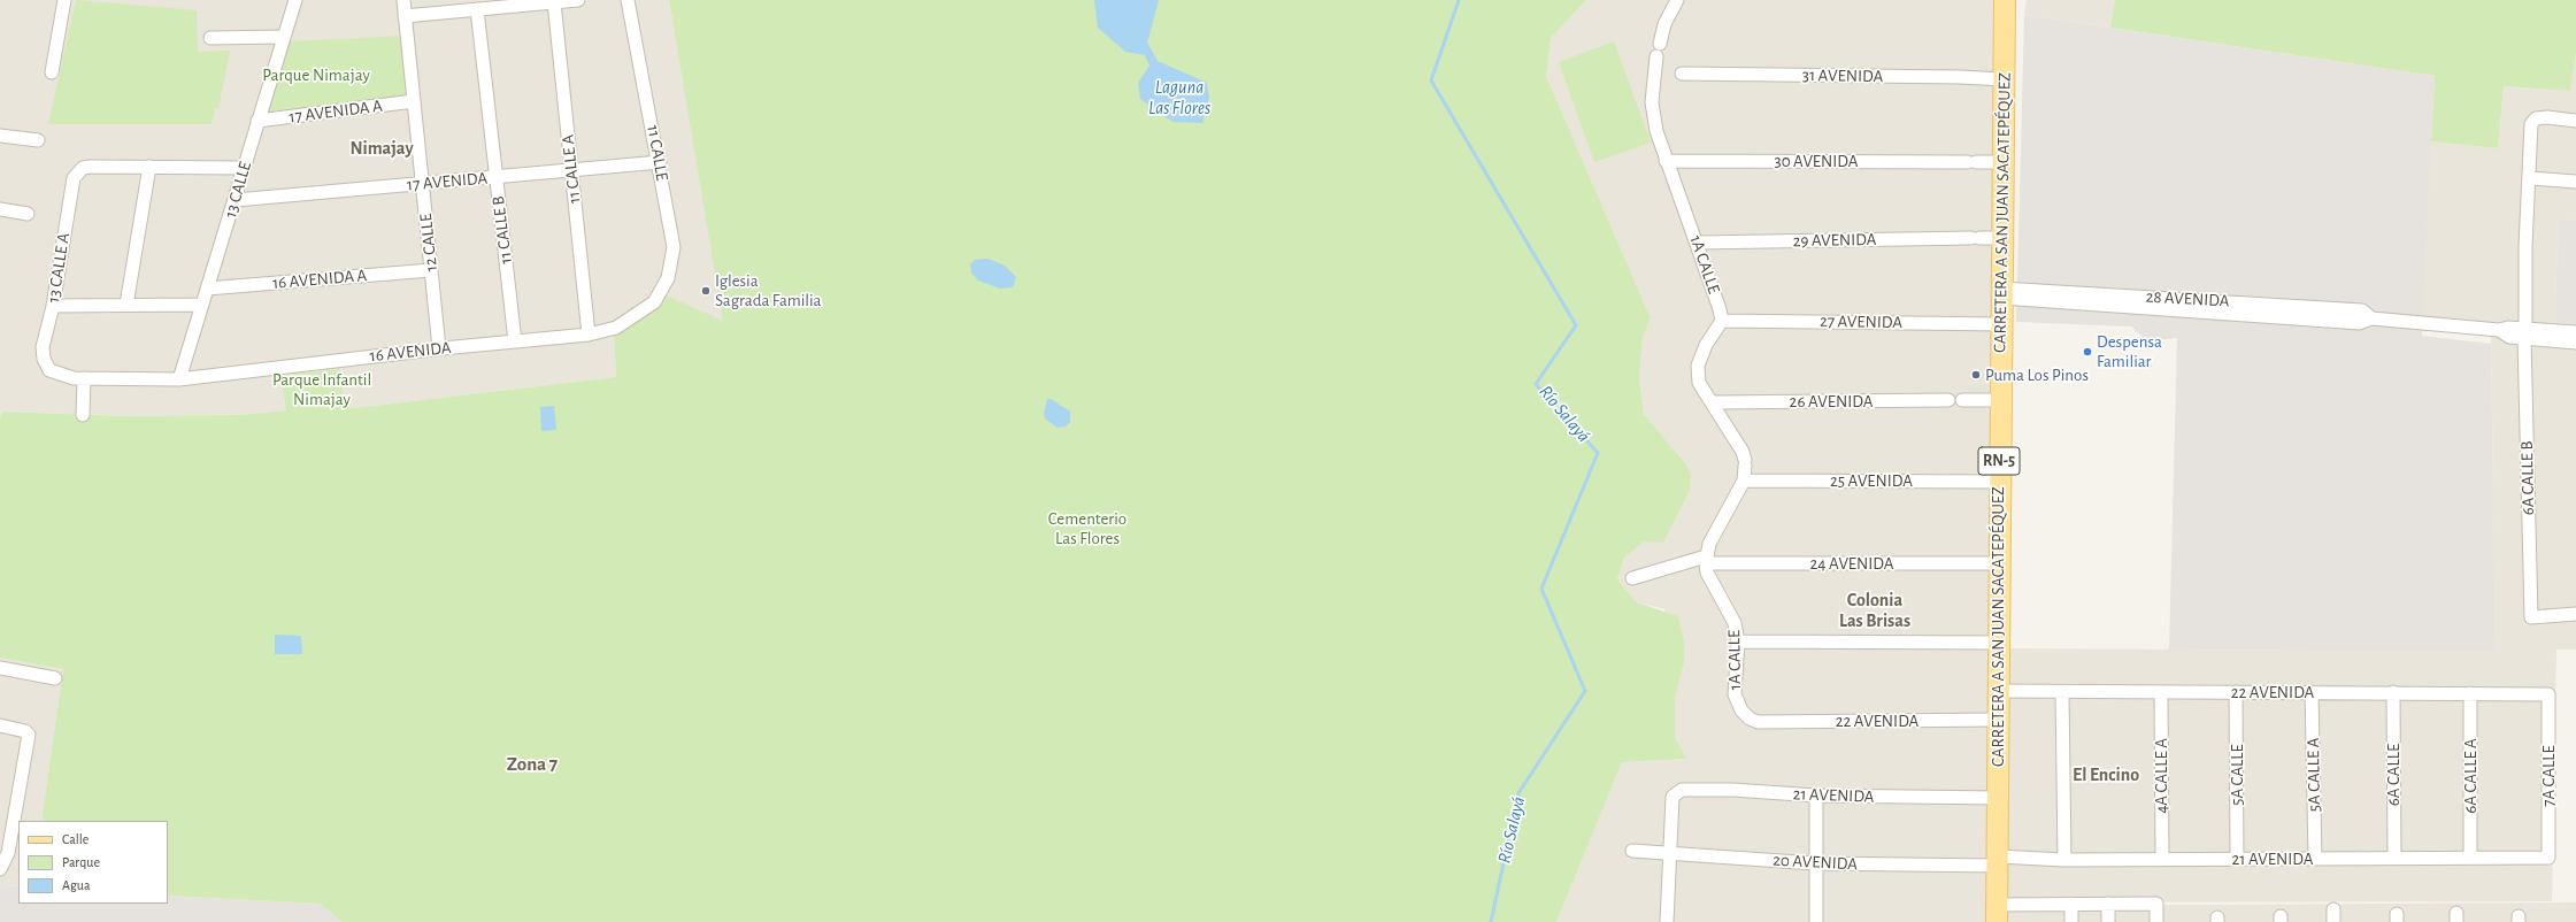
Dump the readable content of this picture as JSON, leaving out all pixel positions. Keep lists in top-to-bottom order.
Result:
{
  "streets": {
    "main road": ["CARRETERA A SAN JUAN SACATEPÉQUEZ", "RN-5"],
    "street": [
      "31 AVENIDA",
      "17 AVENIDA A",
      "11 CALLE",
      "30 AVENIDA",
      "11 CALLE A",
      "17 AVENIDA",
      "13 CALLE",
      "11 CALLE B",
      "29 AVENIDA",
      "12 CALLE",
      "1A CALLE",
      "13 CALLE A",
      "16 AVENIDA A",
      "28 AVENIDA",
      "27 AVENIDA",
      "16 AVENIDA",
      "26 AVENIDA",
      "6A CALLE B",
      "25 AVENIDA",
      "24 AVENIDA",
      "22 AVENIDA",
      "5A CALLE",
      "5A CALLE A",
      "6A CALLE",
      "4A CALLE A",
      "6A CALLE A",
      "7A CALLE",
      "21 AVENIDA",
      "20 AVENIDA"
    ]
  },
  "crossings": [
    ["31 AVENIDA", "CARRETERA A SAN JUAN SACATEPÉQUEZ"],
    ["17 AVENIDA A", "13 CALLE"],
    ["17 AVENIDA A", "12 CALLE"],
    ["11 CALLE", "17 AVENIDA"],
    ["11 CALLE", "16 AVENIDA"],
    ["30 AVENIDA", "CARRETERA A SAN JUAN SACATEPÉQUEZ"],
    ["30 AVENIDA", "1A CALLE"],
    ["11 CALLE A", "17 AVENIDA"],
    ["11 CALLE A", "16 AVENIDA"],
    ["17 AVENIDA", "13 CALLE"],
    ["17 AVENIDA", "11 CALLE B"],
    ["17 AVENIDA", "12 CALLE"],
    ["13 CALLE", "16 AVENIDA A"],
    ["13 CALLE", "16 AVENIDA"],
    ["CARRETERA A SAN JUAN SACATEPÉQUEZ", "29 AVENIDA"],
    ["CARRETERA A SAN JUAN SACATEPÉQUEZ", "28 AVENIDA"],
    ["CARRETERA A SAN JUAN SACATEPÉQUEZ", "27 AVENIDA"],
    ["CARRETERA A SAN JUAN SACATEPÉQUEZ", "25 AVENIDA"],
    ["CARRETERA A SAN JUAN SACATEPÉQUEZ", "24 AVENIDA"],
    ["CARRETERA A SAN JUAN SACATEPÉQUEZ", "22 AVENIDA"],
    ["CARRETERA A SAN JUAN SACATEPÉQUEZ", "21 AVENIDA"],
    ["CARRETERA A SAN JUAN SACATEPÉQUEZ", "20 AVENIDA"],
    ["11 CALLE B", "16 AVENIDA"],
    ["29 AVENIDA", "1A CALLE"],
    ["12 CALLE", "16 AVENIDA A"],
    ["12 CALLE", "16 AVENIDA"],
    ["1A CALLE", "27 AVENIDA"],
    ["1A CALLE", "24 AVENIDA"],
    ["1A CALLE", "22 AVENIDA"],
    ["13 CALLE A", "16 AVENIDA"],
    ["28 AVENIDA", "6A CALLE B"],
    ["22 AVENIDA", "5A CALLE"],
    ["22 AVENIDA", "5A CALLE A"],
    ["22 AVENIDA", "6A CALLE"],
    ["22 AVENIDA", "4A CALLE A"],
    ["22 AVENIDA", "6A CALLE A"],
    ["22 AVENIDA", "7A CALLE"],
    ["5A CALLE", "21 AVENIDA"],
    ["5A CALLE A", "21 AVENIDA"],
    ["6A CALLE", "21 AVENIDA"],
    ["4A CALLE A", "21 AVENIDA"],
    ["6A CALLE A", "21 AVENIDA"],
    ["7A CALLE", "21 AVENIDA"],
    ["21 AVENIDA", "20 AVENIDA"]
  ],
  "districts": [
    "Nimajay",
    "Colonia Las Brisas",
    "Zona 7",
    "El Encino"
  ],
  "water": ["Laguna Las Flores", "Río Salayá"],
  "parks": ["Parque Nimajay", "Parque Infantil Nimajay", "Cementerio Las Flores"],
  "places": ["Iglesia Sagrada Familia", "Despensa Familiar", "Puma Los Pinos"],
  "legend": ["Calle", "Parque", "Agua"]
}
